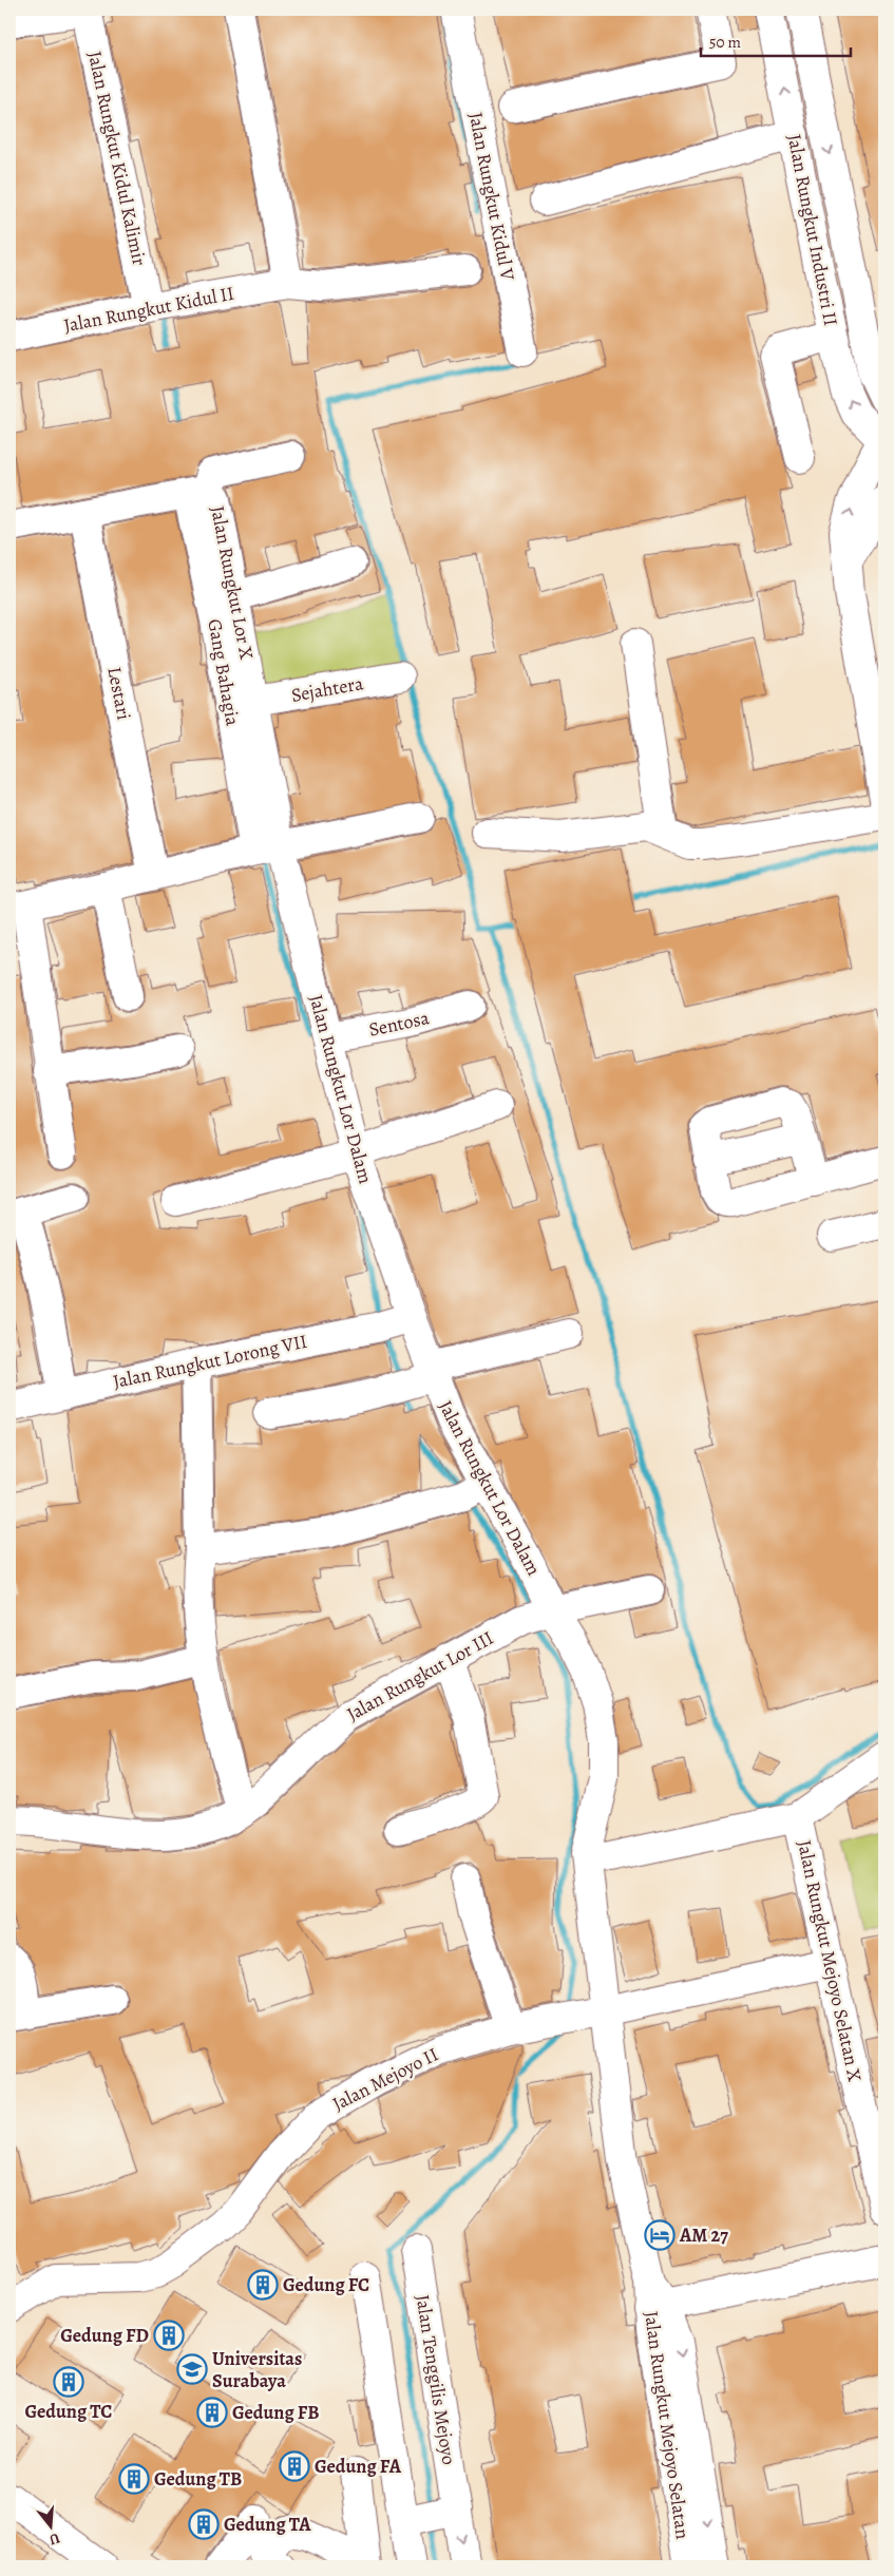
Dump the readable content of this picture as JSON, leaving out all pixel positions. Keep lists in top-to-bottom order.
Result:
{
  "streets": {
    "street": [
      "Jalan Rungkut Kidul Kalimir",
      "Jalan Rungkut Kidul V",
      "Jalan Rungkut Industri II",
      "Jalan Rungkut Kidul II",
      "Jalan Rungkut Lor X",
      "Gang Bahagia",
      "Sejahtera",
      "Lestari",
      "Sentosa",
      "Jalan Rungkut Lor Dalam",
      "Jalan Rungkut Lorong VII",
      "Jalan Rungkut Lor III",
      "Jalan Rungkut Mejoyo Selatan X",
      "Jalan Mejoyo II",
      "Jalan Tenggilis Mejoyo",
      "Jalan Rungkut Mejoyo Selatan"
    ]
  },
  "crossings": [
    ["Jalan Rungkut Kidul Kalimir", "Jalan Rungkut Kidul II"],
    ["Jalan Rungkut Lor X", "Gang Bahagia"],
    ["Jalan Rungkut Lor X", "Sejahtera"],
    ["Jalan Rungkut Lor X", "Lestari"],
    ["Jalan Rungkut Lor X", "Jalan Rungkut Lor Dalam"],
    ["Gang Bahagia", "Jalan Rungkut Lor Dalam"],
    ["Sentosa", "Jalan Rungkut Lor Dalam"],
    ["Jalan Rungkut Lor Dalam", "Jalan Rungkut Lorong VII"],
    ["Jalan Rungkut Lor Dalam", "Jalan Rungkut Lor III"],
    ["Jalan Rungkut Lor Dalam", "Jalan Mejoyo II"],
    ["Jalan Rungkut Lor Dalam", "Jalan Rungkut Mejoyo Selatan"],
    ["Jalan Rungkut Mejoyo Selatan X", "Jalan Mejoyo II"],
    ["Jalan Mejoyo II", "Jalan Rungkut Mejoyo Selatan"]
  ],
  "places": {
    "hotel": ["AM 27"],
    "building": [
      "Gedung FC",
      "Gedung FD",
      "Gedung TC",
      "Gedung FB",
      "Gedung FA",
      "Gedung TB",
      "Gedung TA"
    ],
    "school or university": ["Universitas Surabaya"]
  },
  "scale_bar": "50 m",
  "north": "bottom"
}
